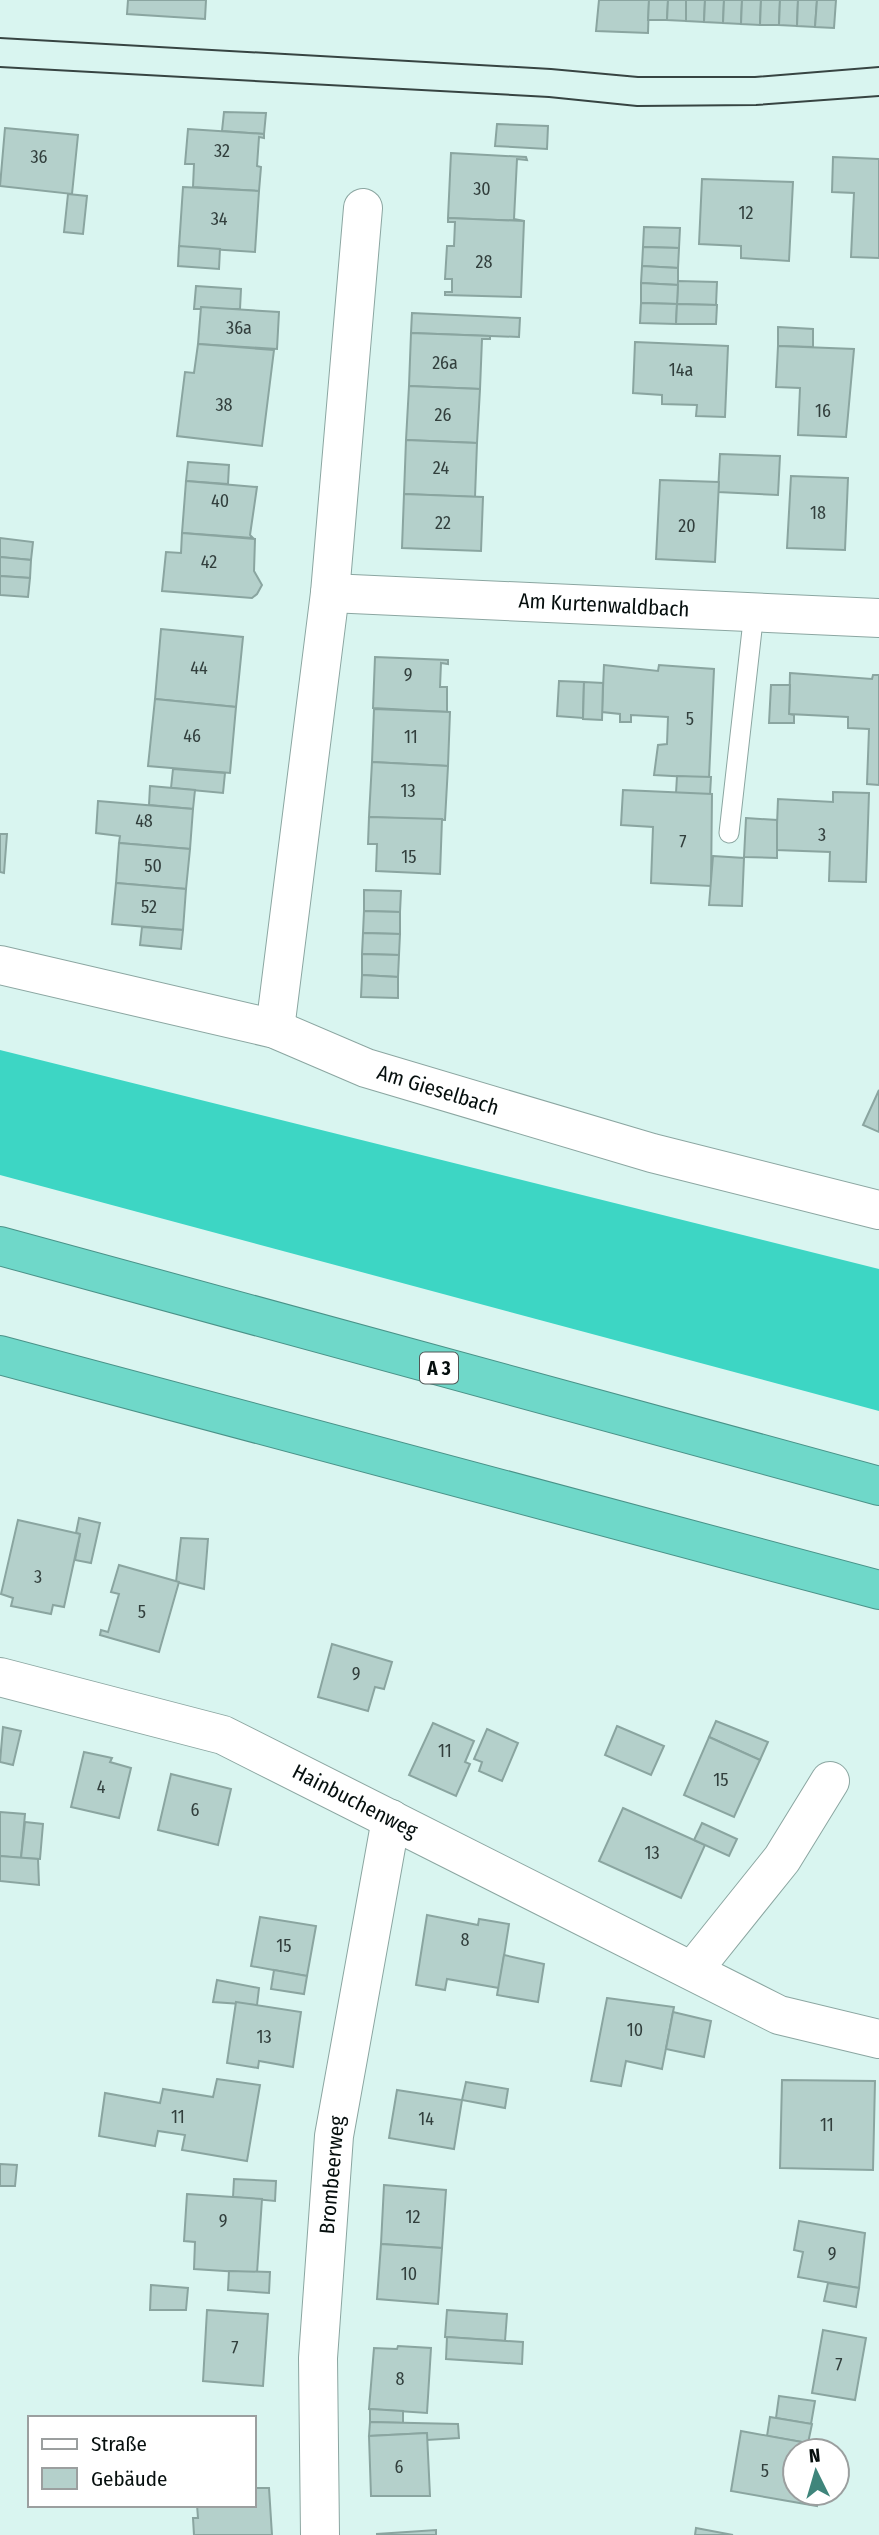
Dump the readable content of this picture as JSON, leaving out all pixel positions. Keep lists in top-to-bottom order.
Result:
{
  "streets": {
    "highway": ["A 3"],
    "street": [
      "Am Kurtenwaldbach",
      "Am Gieselbach",
      "Hainbuchenweg",
      "Brombeerweg"
    ]
  },
  "crossings": [
    ["Hainbuchenweg", "Brombeerweg"]
  ],
  "house_numbers": [
    "32",
    "36",
    "30",
    "12",
    "34",
    "28",
    "36a",
    "26a",
    "14a",
    "38",
    "16",
    "26",
    "24",
    "40",
    "18",
    "22",
    "20",
    "42",
    "44",
    "9",
    "5",
    "46",
    "11",
    "13",
    "48",
    "3",
    "7",
    "15",
    "50",
    "52",
    "3",
    "5",
    "9",
    "11",
    "15",
    "4",
    "6",
    "13",
    "8",
    "15",
    "10",
    "13",
    "11",
    "14",
    "11",
    "12",
    "9",
    "9",
    "10",
    "7",
    "7",
    "8",
    "6",
    "5"
  ],
  "legend": ["Straße", "Gebäude"],
  "north": "top"
}
